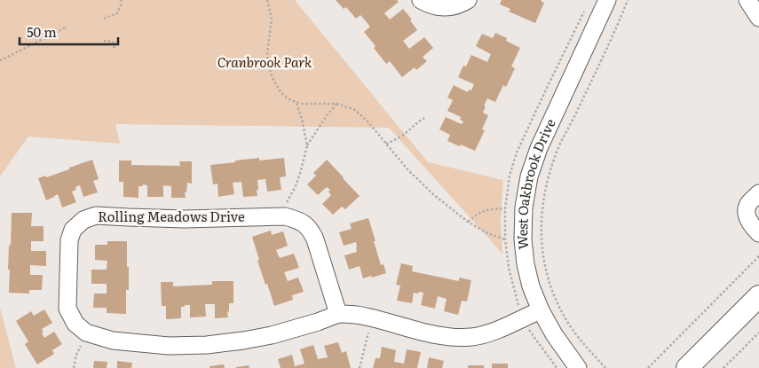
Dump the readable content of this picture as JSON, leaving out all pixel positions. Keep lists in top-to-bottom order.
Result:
{
  "streets": {
    "street": ["West Oakbrook Drive", "Rolling Meadows Drive"]
  },
  "crossings": [
    ["West Oakbrook Drive", "Rolling Meadows Drive"]
  ],
  "parks": ["Cranbrook Park"],
  "scale_bar": "50 m"
}
